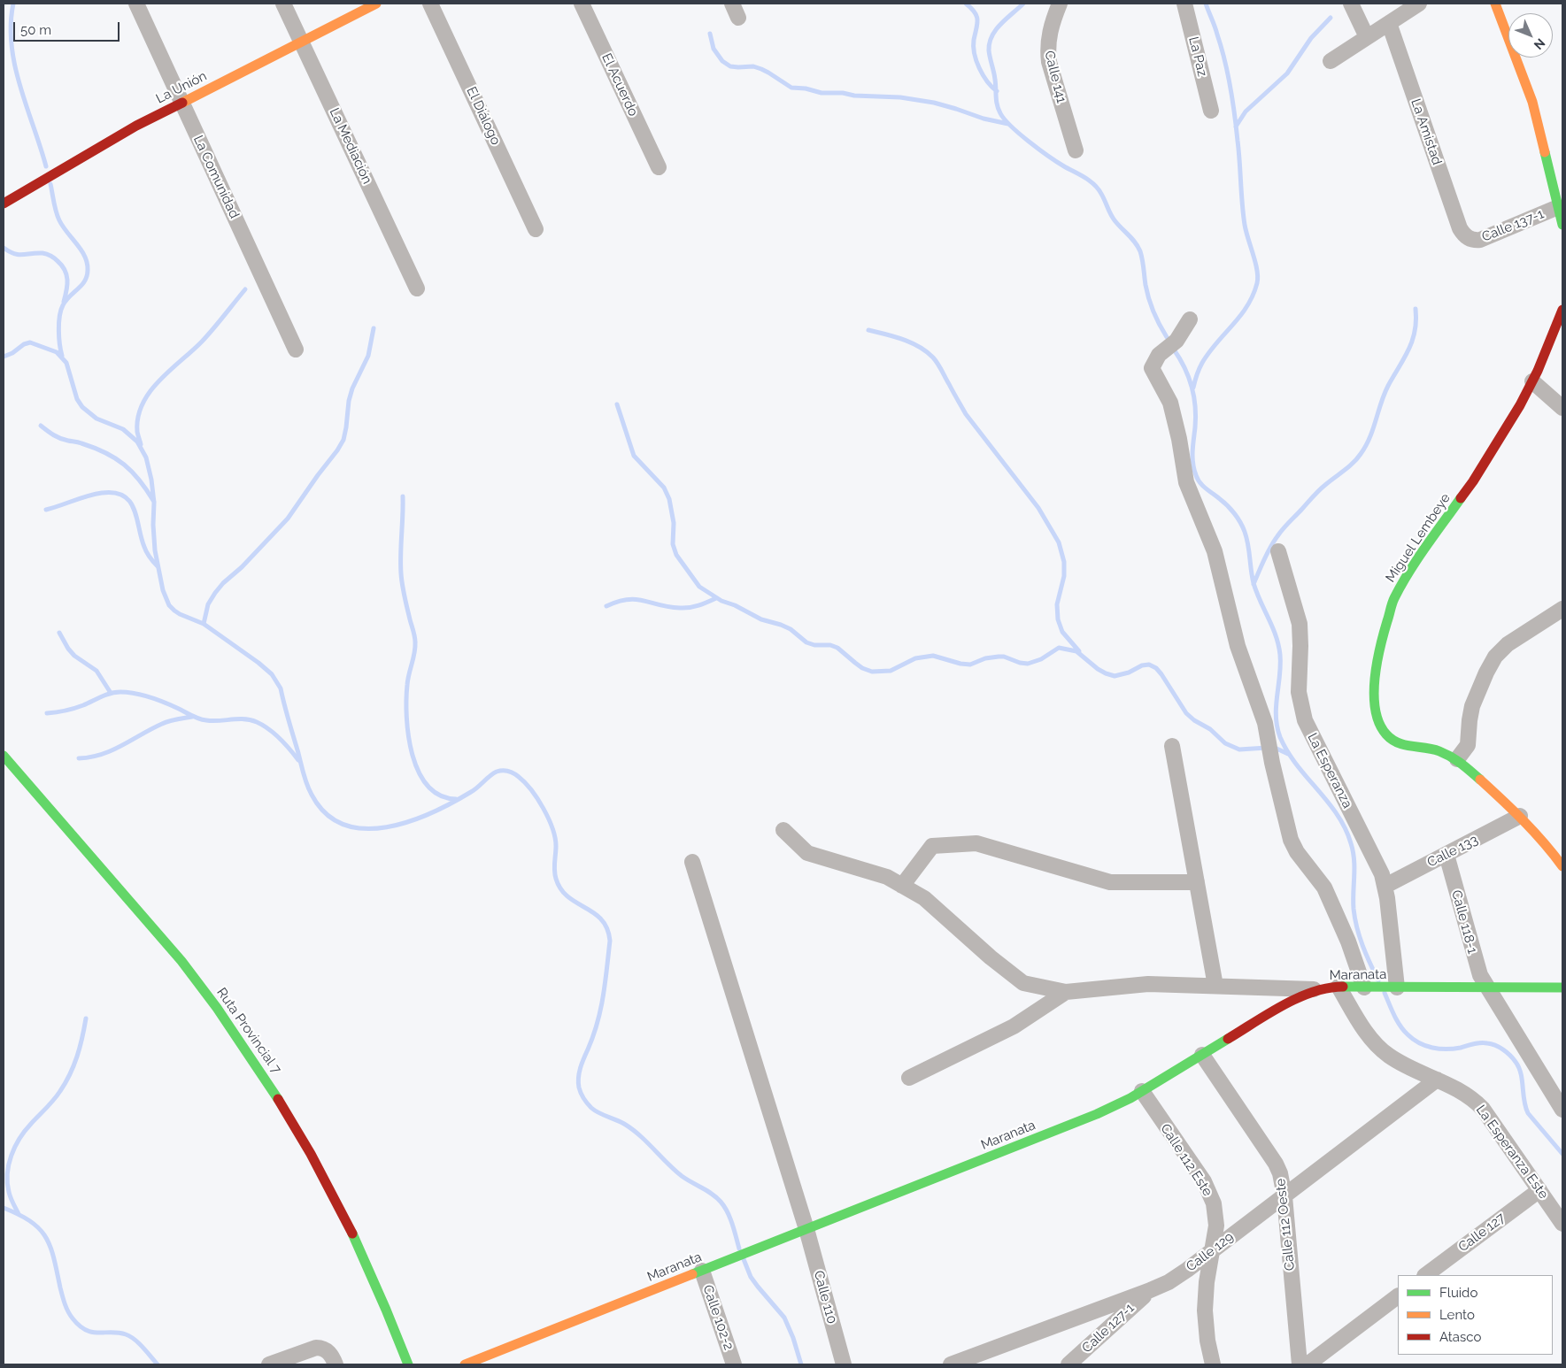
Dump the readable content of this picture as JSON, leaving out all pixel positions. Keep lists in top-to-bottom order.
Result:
{
  "streets": {
    "street": [
      "La Paz",
      "Calle 141",
      "El Acuerdo",
      "La Unión",
      "El Diálogo",
      "La Amistad",
      "La Mediación",
      "La Comunidad",
      "Calle 137-1",
      "Miguel Lembeye",
      "La Esperanza",
      "Calle 133",
      "Calle 118-1",
      "Maranata",
      "Ruta Provincial 7",
      "La Esperanza Este",
      "Calle 112 Este",
      "Calle 112 Oeste",
      "Calle 127",
      "Calle 129",
      "Calle 110",
      "Calle 102-2",
      "Calle 127-1"
    ]
  },
  "crossings": [
    ["La Unión", "La Mediación"],
    ["La Unión", "La Comunidad"],
    ["La Amistad", "Calle 137-1"],
    ["Miguel Lembeye", "Calle 133"],
    ["La Esperanza", "Calle 133"],
    ["La Esperanza", "Maranata"],
    ["Calle 133", "Calle 118-1"],
    ["Calle 118-1", "Maranata"],
    ["Maranata", "La Esperanza Este"],
    ["Maranata", "Calle 112 Este"],
    ["Maranata", "Calle 112 Oeste"],
    ["Maranata", "Calle 110"],
    ["Maranata", "Calle 102-2"],
    ["La Esperanza Este", "Calle 127"],
    ["La Esperanza Este", "Calle 129"],
    ["Calle 112 Este", "Calle 129"],
    ["Calle 112 Oeste", "Calle 129"],
    ["Calle 129", "Calle 127-1"]
  ],
  "legend": ["Fluido", "Lento", "Atasco"],
  "scale_bar": "50 m",
  "north": "bottom right"
}
